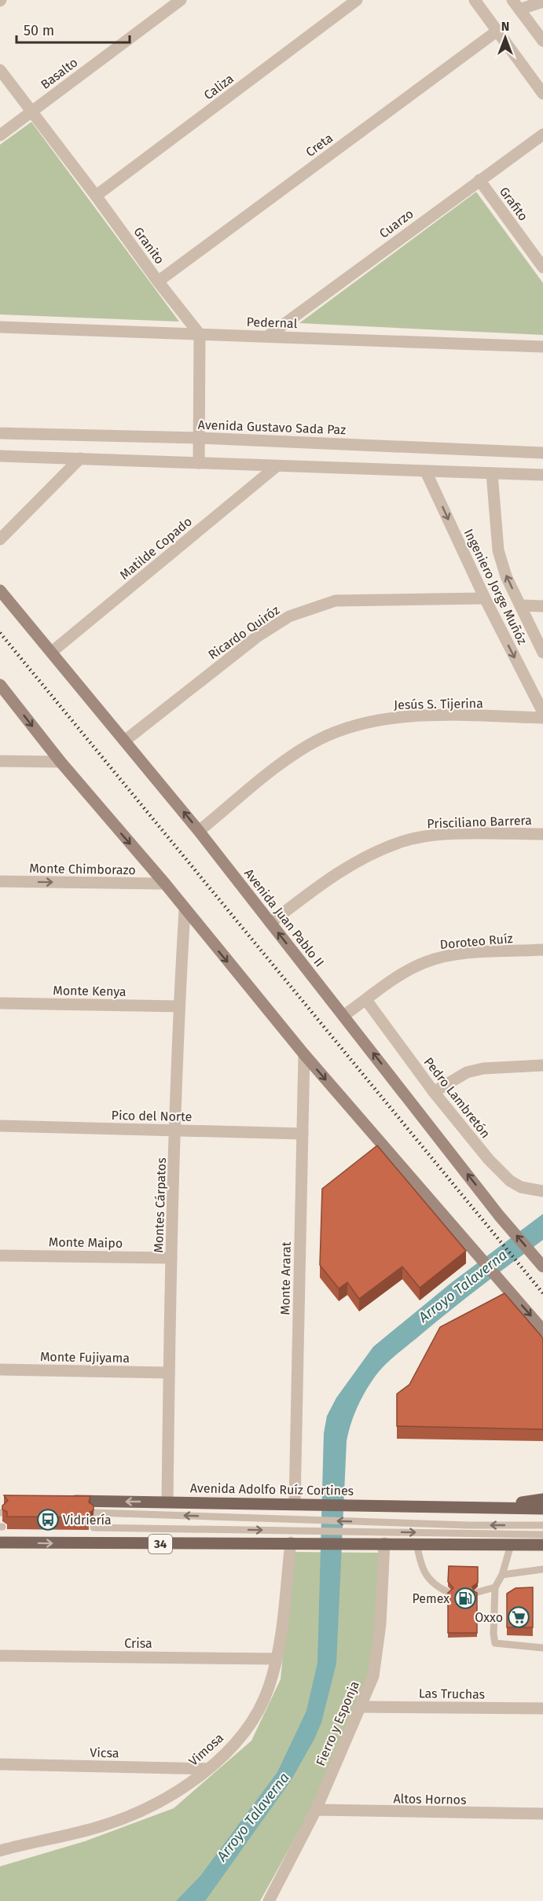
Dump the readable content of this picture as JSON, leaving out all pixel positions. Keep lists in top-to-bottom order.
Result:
{
  "streets": {
    "main road": ["Avenida Juan Pablo II", "Avenida Adolfo Ruíz Cortines", "34"],
    "street": [
      "Basalto",
      "Caliza",
      "Creta",
      "Grafito",
      "Cuarzo",
      "Granito",
      "Pedernal",
      "Avenida Gustavo Sada Paz",
      "Matilde Copado",
      "Ingeniero Jorge Muñóz",
      "Ricardo Quiróz",
      "Jesús S. Tijerina",
      "Prisciliano Barrera",
      "Monte Chimborazo",
      "Doroteo Ruíz",
      "Monte Kenya",
      "Pedro Lambretón",
      "Pico del Norte",
      "Montes Cárpatos",
      "Monte Maipo",
      "Monte Ararat",
      "Monte Fujiyama",
      "Crisa",
      "Las Truchas",
      "Fierro y Esponja",
      "Vimosa",
      "Vicsa",
      "Altos Hornos"
    ]
  },
  "crossings": [
    ["Basalto", "Granito"],
    ["Caliza", "Granito"],
    ["Creta", "Granito"],
    ["Grafito", "Cuarzo"],
    ["Cuarzo", "Pedernal"],
    ["Granito", "Pedernal"],
    ["Matilde Copado", "Avenida Juan Pablo II"],
    ["Ingeniero Jorge Muñóz", "Ricardo Quiróz"],
    ["Ricardo Quiróz", "Avenida Juan Pablo II"],
    ["Jesús S. Tijerina", "Avenida Juan Pablo II"],
    ["Prisciliano Barrera", "Avenida Juan Pablo II"],
    ["Avenida Juan Pablo II", "Doroteo Ruíz"],
    ["Doroteo Ruíz", "Pedro Lambretón"],
    ["Monte Kenya", "Montes Cárpatos"],
    ["Pico del Norte", "Montes Cárpatos"],
    ["Pico del Norte", "Monte Ararat"],
    ["Montes Cárpatos", "Monte Maipo"],
    ["Montes Cárpatos", "Monte Fujiyama"],
    ["Montes Cárpatos", "Avenida Adolfo Ruíz Cortines"],
    ["Monte Ararat", "Avenida Adolfo Ruíz Cortines"],
    ["34", "Fierro y Esponja"],
    ["34", "Vimosa"],
    ["Crisa", "Vimosa"],
    ["Las Truchas", "Fierro y Esponja"],
    ["Fierro y Esponja", "Altos Hornos"],
    ["Vimosa", "Vicsa"]
  ],
  "one_way": ["Monte Chimborazo"],
  "water": ["Arroyo Talaverna"],
  "places": {
    "bus stop": ["Vidriería"],
    "fuel station": ["Pemex"],
    "supermarket": ["Oxxo"]
  },
  "scale_bar": "50 m",
  "north": "top"
}
